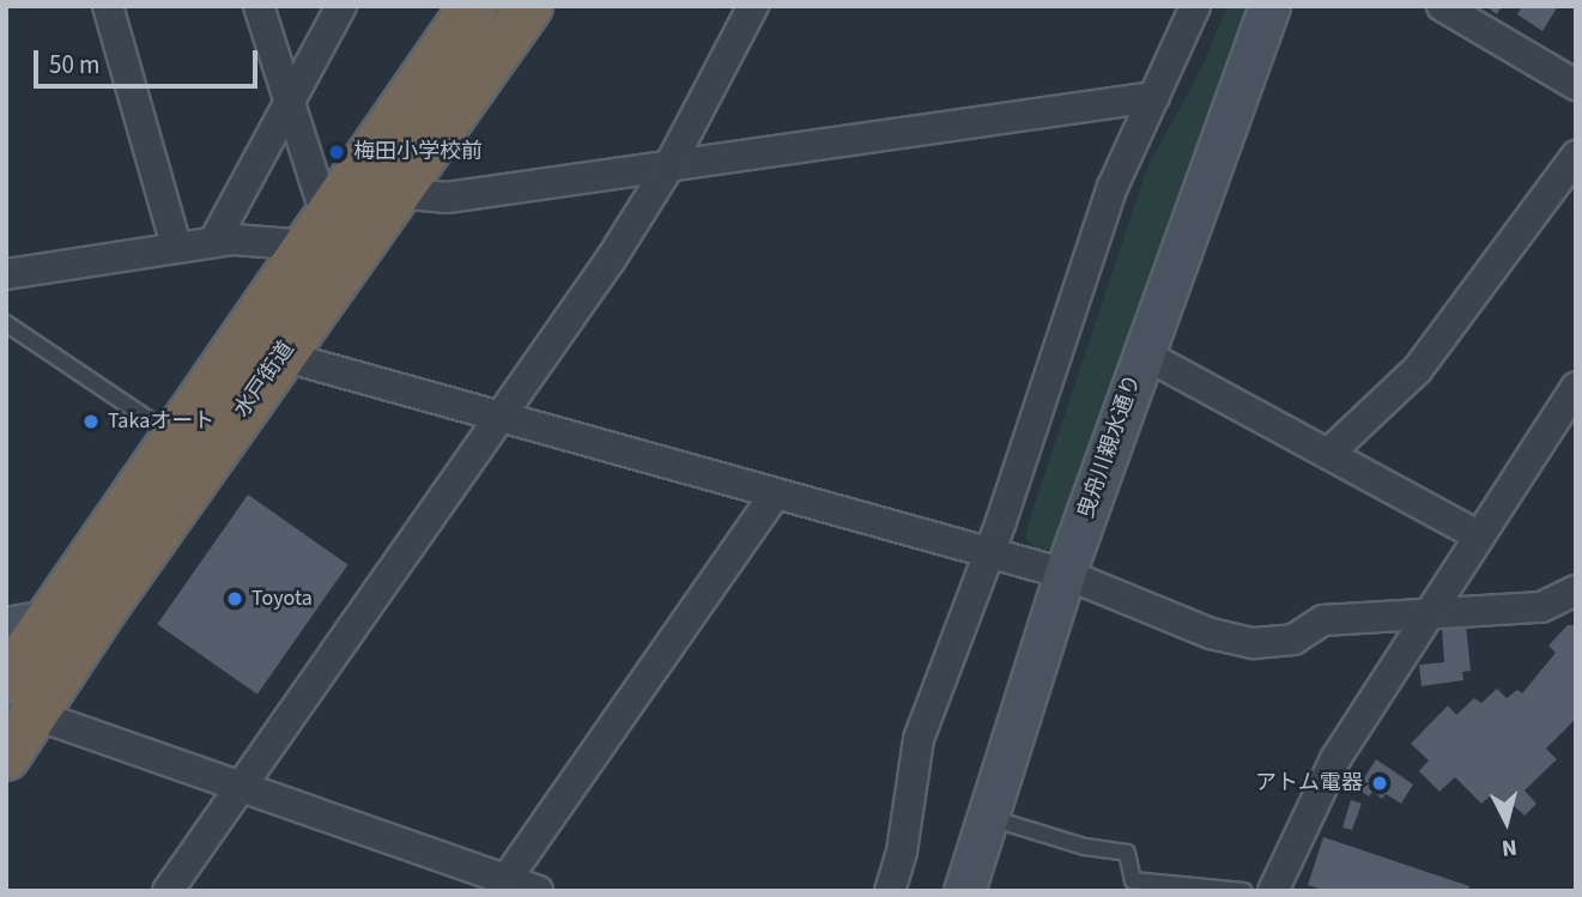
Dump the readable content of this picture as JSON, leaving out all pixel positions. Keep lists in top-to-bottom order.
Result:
{
  "streets": {
    "highway": ["水戸街道"],
    "street": ["曳舟川親水通り"]
  },
  "places": [
    "梅田小学校前",
    "Takaオート",
    "Toyota",
    "アトム電器"
  ],
  "scale_bar": "50 m",
  "north": "bottom"
}
